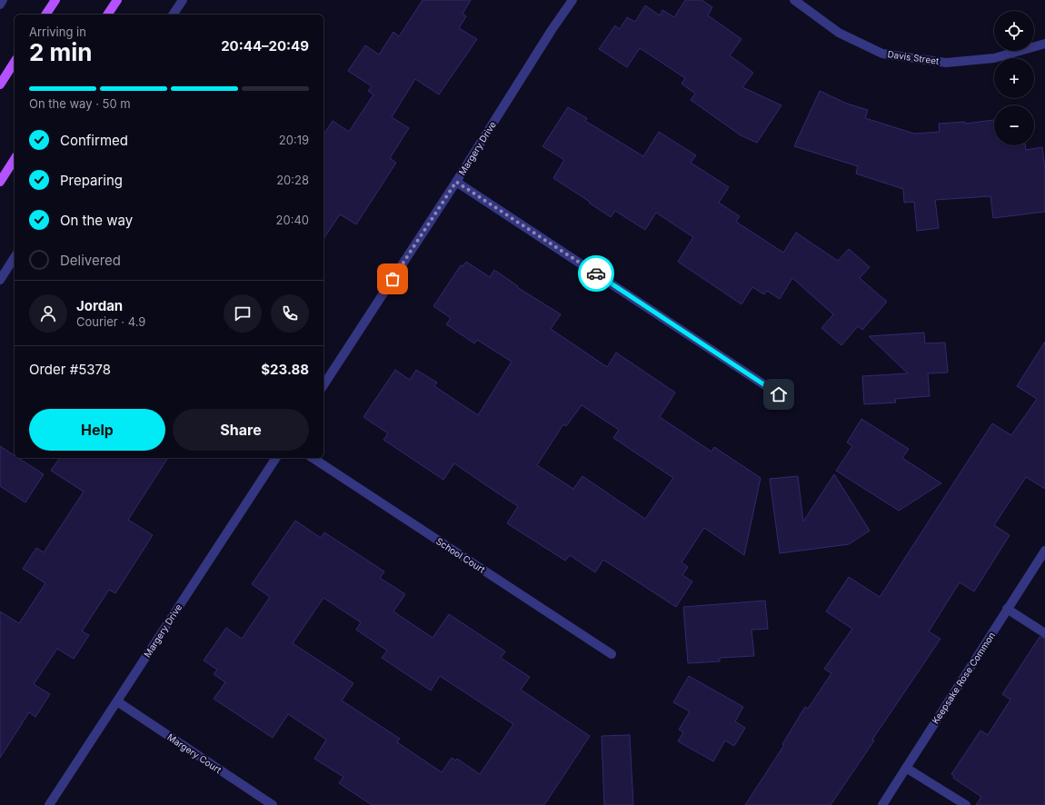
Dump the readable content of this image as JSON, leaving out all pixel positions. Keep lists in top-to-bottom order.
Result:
{
  "streets": {
    "street": [
      "Davis Street",
      "Margery Drive",
      "School Court",
      "Keepsake Rose Common",
      "Margery Court"
    ]
  },
  "crossings": [
    ["Margery Drive", "Margery Court"]
  ],
  "page": {
    "map_buttons": ["+", "−"],
    "heading": ["2 min", "Arriving in", "20:44–20:49"],
    "panel": [
      "Jordan",
      "Courier · 4.9",
      "Order #5378",
      "$23.88"
    ],
    "bar": "On the way · 50 m",
    "list": [
      ["Confirmed", "20:19"],
      ["Preparing", "20:28"],
      ["On the way", "20:40"],
      "Delivered"
    ],
    "buttons": ["Help", "Share"]
  }
}
